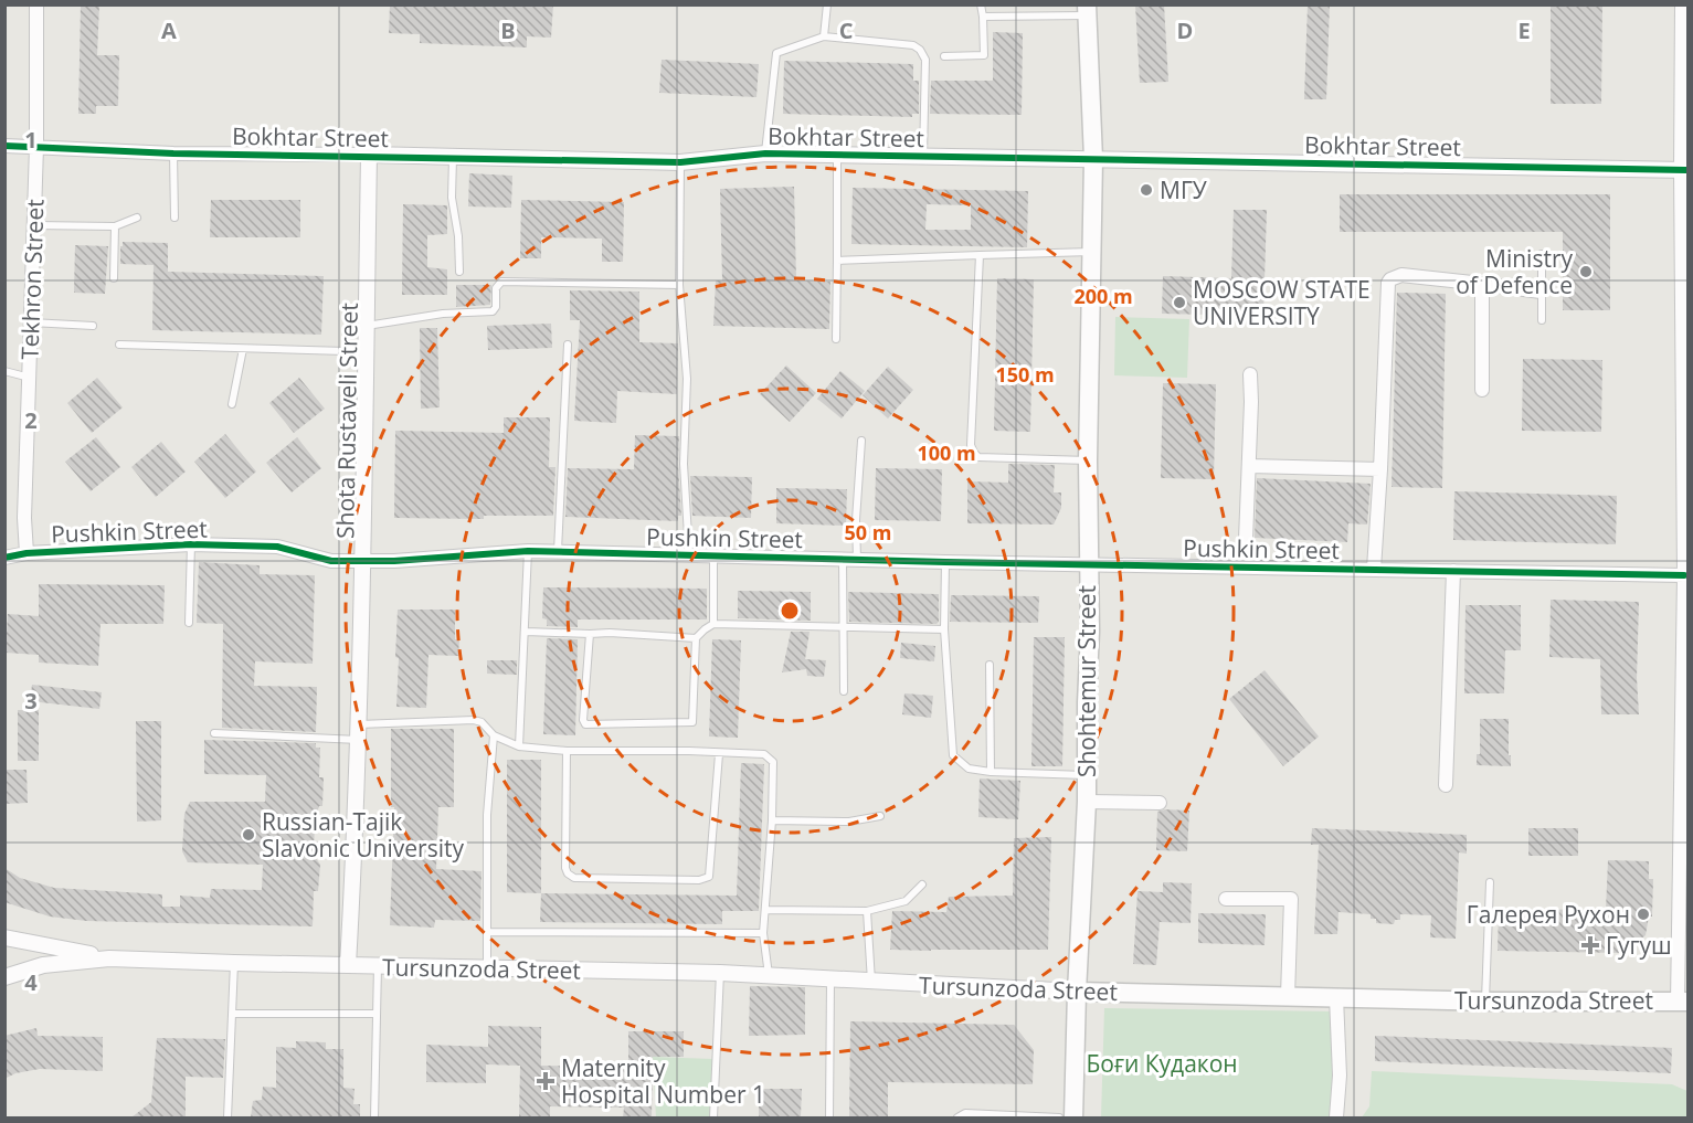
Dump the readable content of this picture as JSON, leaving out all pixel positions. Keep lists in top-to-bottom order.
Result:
{
  "streets": {
    "main road": ["Shohtemur Street", "Tursunzoda Street"],
    "street": [
      "Bokhtar Street",
      "Tekhron Street",
      "Shota Rustaveli Street",
      "Pushkin Street"
    ]
  },
  "crossings": [
    ["Bokhtar Street", "Tekhron Street"],
    ["Bokhtar Street", "Shota Rustaveli Street"],
    ["Bokhtar Street", "Shohtemur Street"],
    ["Tekhron Street", "Pushkin Street"],
    ["Shota Rustaveli Street", "Pushkin Street"],
    ["Shota Rustaveli Street", "Tursunzoda Street"],
    ["Pushkin Street", "Shohtemur Street"],
    ["Shohtemur Street", "Tursunzoda Street"]
  ],
  "parks": ["Боғи Кудакон"],
  "places": {
    "other": [
      "МГУ",
      "Ministry of Defence",
      "MOSCOW STATE UNIVERSITY",
      "Russian-Tajik Slavonic University",
      "Галерея Рухон"
    ],
    "health": ["Гугуш", "Maternity Hospital Number 1"]
  },
  "grid": {
    "columns": [
      "A",
      "B",
      "C",
      "D",
      "E"
    ],
    "rows": [
      "1",
      "2",
      "3",
      "4"
    ]
  },
  "rings": [
    "200 m",
    "150 m",
    "100 m",
    "50 m"
  ]
}
